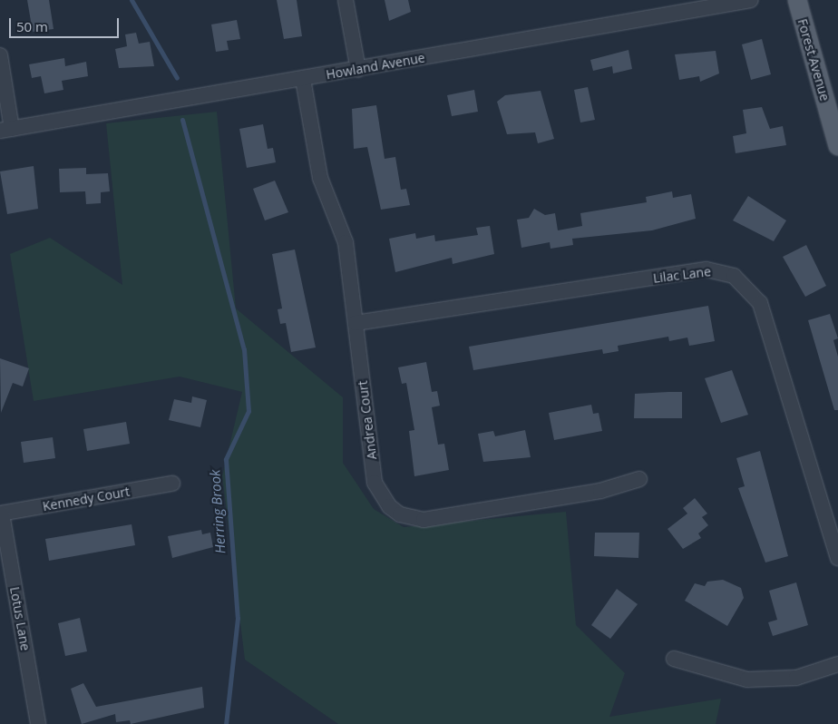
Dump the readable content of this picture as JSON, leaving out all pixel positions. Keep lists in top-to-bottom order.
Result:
{
  "streets": {
    "main road": ["Forest Avenue"],
    "street": [
      "Howland Avenue",
      "Lilac Lane",
      "Andrea Court",
      "Kennedy Court",
      "Lotus Lane"
    ]
  },
  "crossings": [
    ["Howland Avenue", "Andrea Court"],
    ["Lilac Lane", "Andrea Court"],
    ["Kennedy Court", "Lotus Lane"]
  ],
  "water": ["Herring Brook"],
  "scale_bar": "50 m"
}
